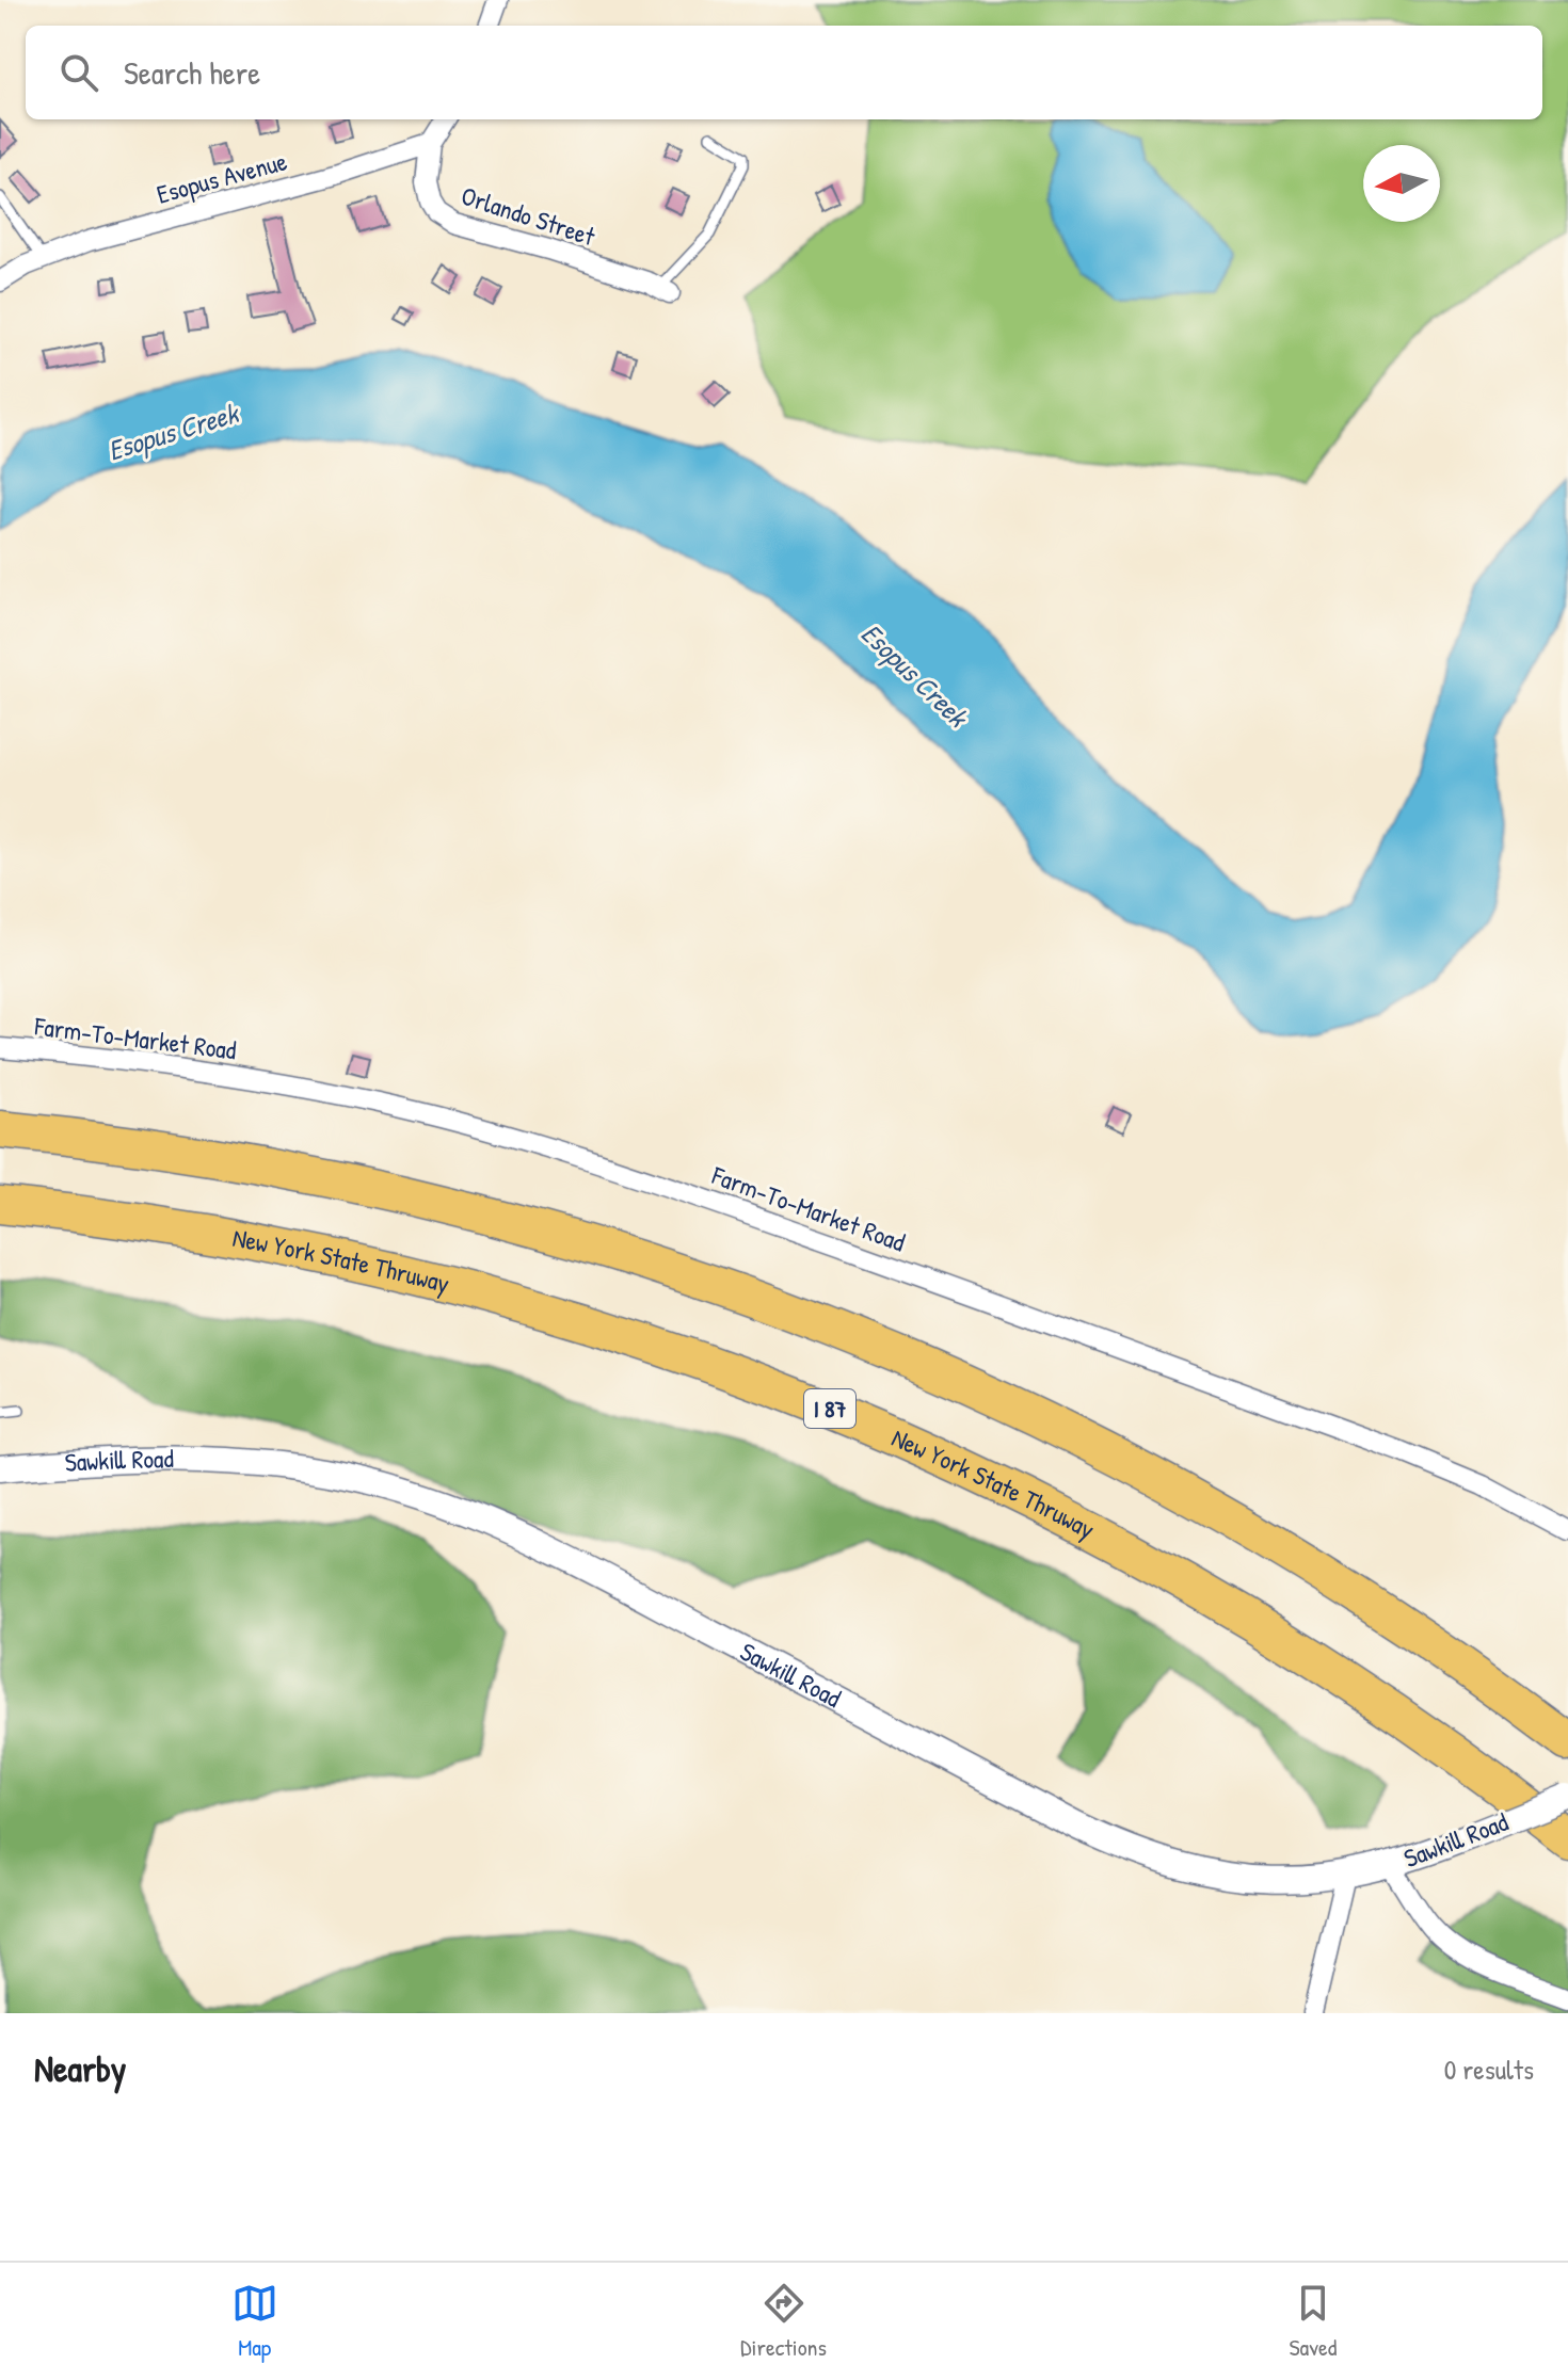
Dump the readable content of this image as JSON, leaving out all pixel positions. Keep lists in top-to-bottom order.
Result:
{
  "streets": {
    "highway": ["New York State Thruway", "I 87"],
    "street": [
      "Esopus Avenue",
      "Orlando Street",
      "Farm-To-Market Road",
      "Sawkill Road"
    ]
  },
  "crossings": [
    ["Esopus Avenue", "Orlando Street"]
  ],
  "water": ["Esopus Creek"],
  "north": "left",
  "page": {
    "search": "Search here",
    "heading": ["Nearby", "0 results"],
    "nav": ["Map", "Directions", "Saved"]
  }
}
